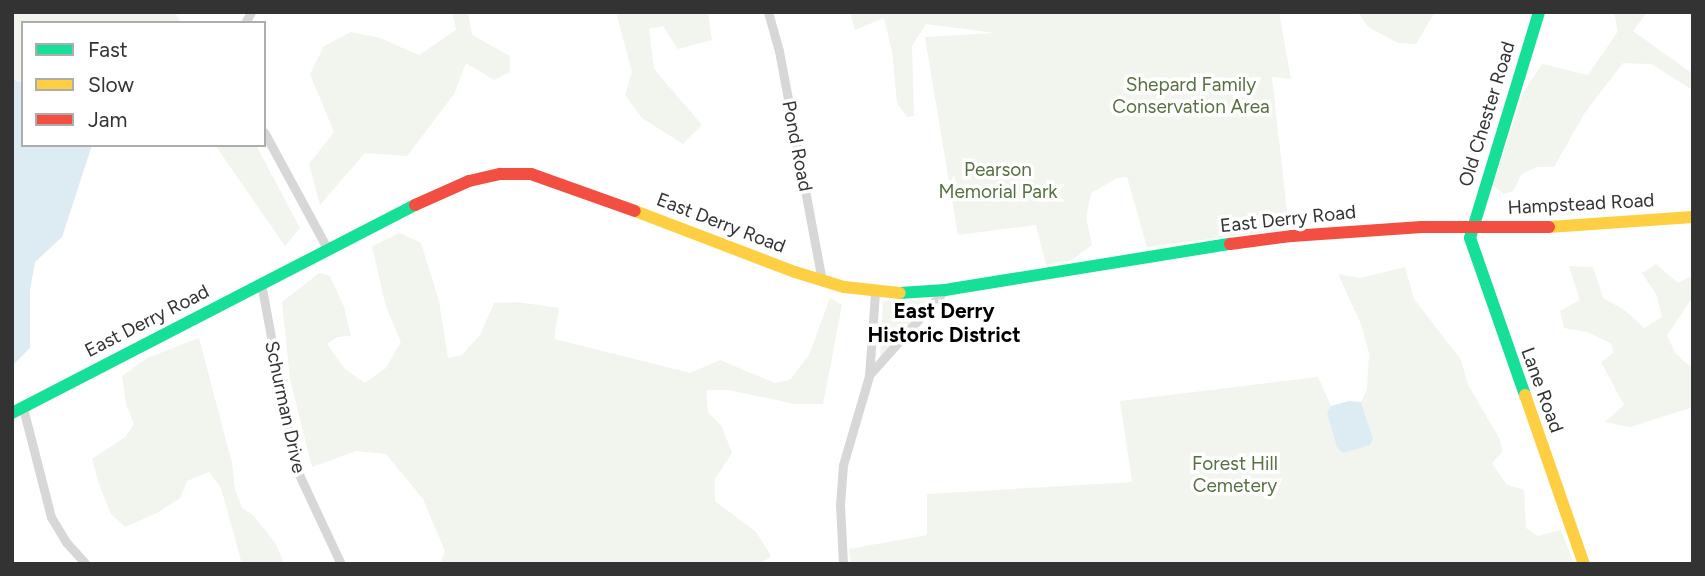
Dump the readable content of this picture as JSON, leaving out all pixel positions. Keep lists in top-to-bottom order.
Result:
{
  "streets": {
    "street": [
      "Old Chester Road",
      "Pond Road",
      "Hampstead Road",
      "East Derry Road",
      "Lane Road",
      "Schurman Drive"
    ]
  },
  "crossings": [
    ["Old Chester Road", "Hampstead Road"],
    ["Old Chester Road", "East Derry Road"],
    ["Old Chester Road", "Lane Road"],
    ["Pond Road", "East Derry Road"],
    ["Hampstead Road", "East Derry Road"],
    ["Hampstead Road", "Lane Road"],
    ["East Derry Road", "Lane Road"],
    ["East Derry Road", "Schurman Drive"]
  ],
  "districts": ["East Derry Historic District"],
  "parks": ["Shepard Family Conservation Area", "Pearson Memorial Park", "Forest Hill Cemetery"],
  "legend": ["Fast", "Slow", "Jam"]
}
